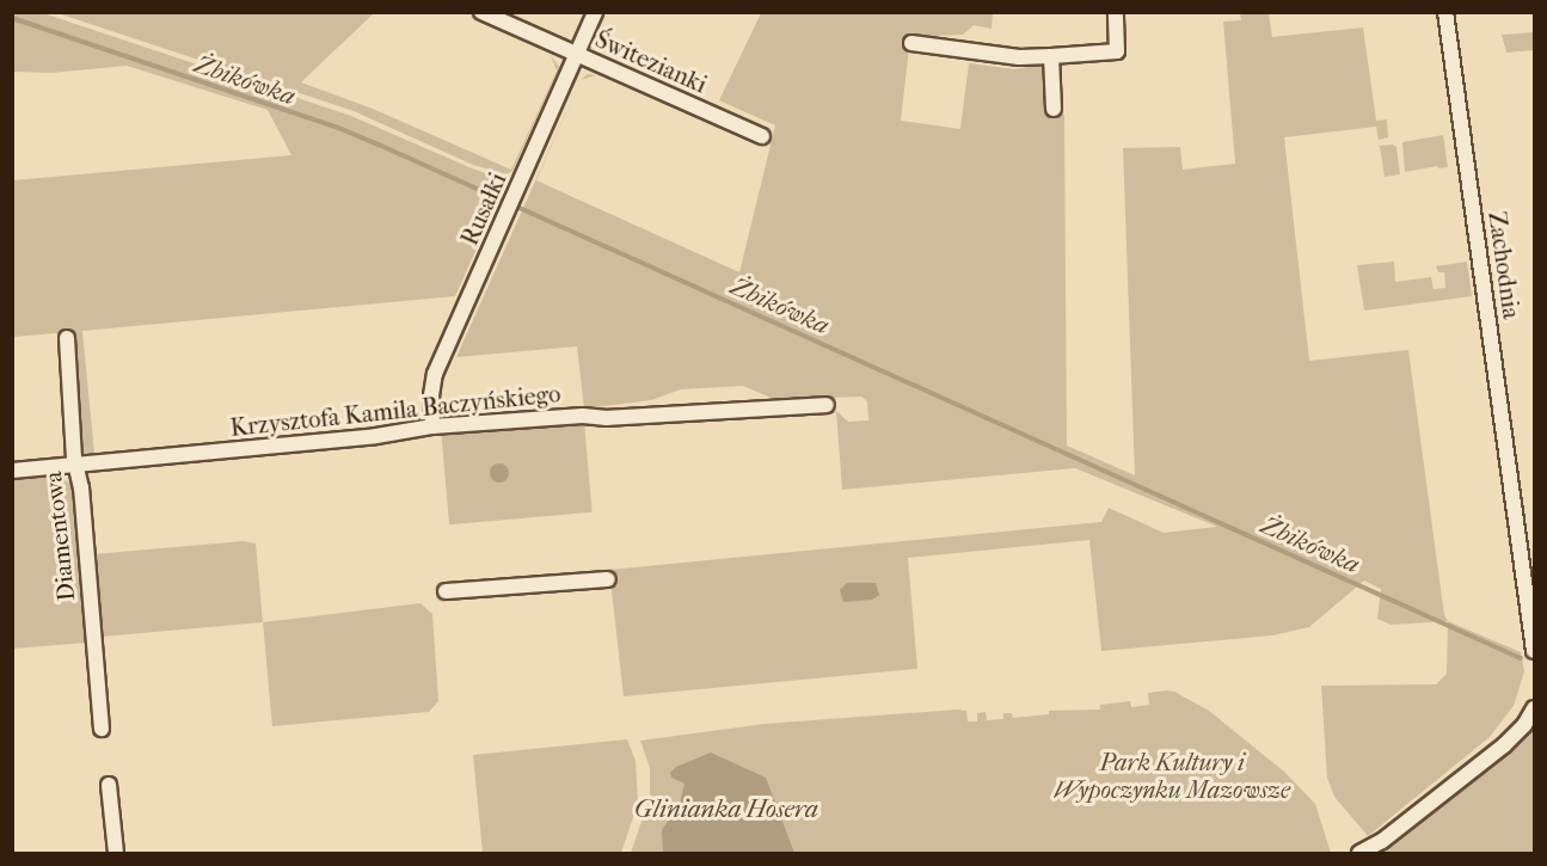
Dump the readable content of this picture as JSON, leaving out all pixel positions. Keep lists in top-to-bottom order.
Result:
{
  "streets": {
    "street": [
      "Świtezianki",
      "Rusałki",
      "Zachodnia",
      "Krzysztofa Kamila Baczyńskiego",
      "Diamentowa"
    ]
  },
  "crossings": [
    ["Świtezianki", "Rusałki"],
    ["Rusałki", "Krzysztofa Kamila Baczyńskiego"],
    ["Krzysztofa Kamila Baczyńskiego", "Diamentowa"]
  ],
  "water": ["Żbikówka", "Glinianka Hosera"],
  "parks": ["Park Kultury i Wypoczynku Mazowsze"]
}
